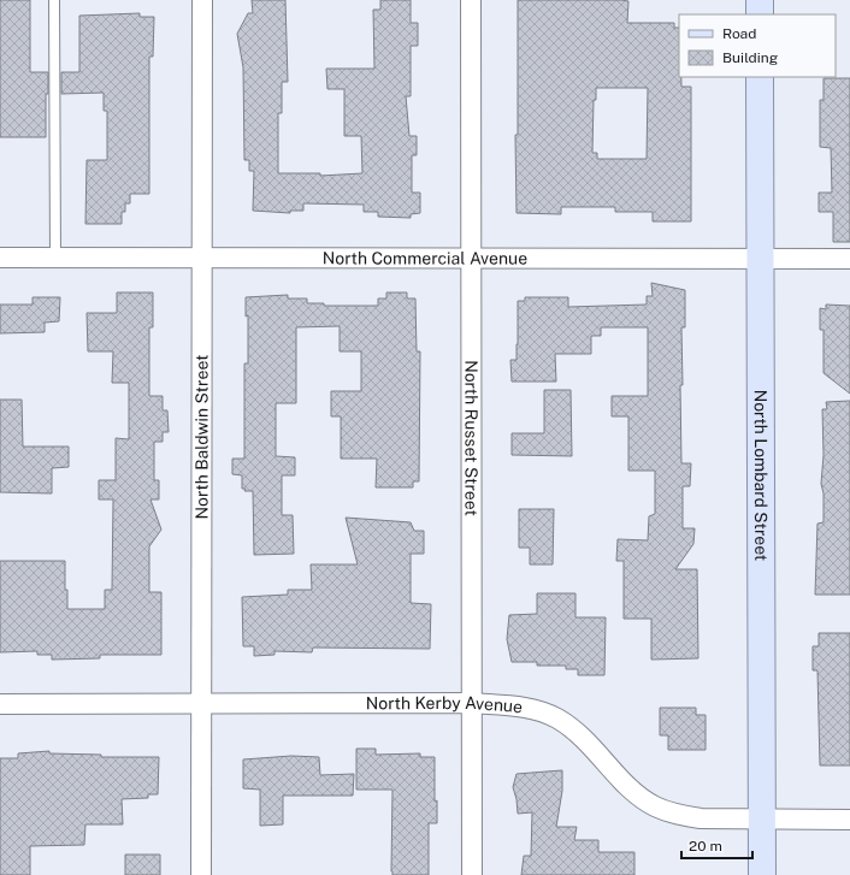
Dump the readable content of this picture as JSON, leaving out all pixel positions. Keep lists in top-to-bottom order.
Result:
{
  "streets": {
    "main road": ["North Lombard Street"],
    "street": [
      "North Commercial Avenue",
      "North Baldwin Street",
      "North Russet Street",
      "North Kerby Avenue"
    ]
  },
  "crossings": [
    ["North Commercial Avenue", "North Baldwin Street"],
    ["North Commercial Avenue", "North Russet Street"],
    ["North Commercial Avenue", "North Lombard Street"],
    ["North Baldwin Street", "North Kerby Avenue"],
    ["North Russet Street", "North Kerby Avenue"],
    ["North Lombard Street", "North Kerby Avenue"]
  ],
  "legend": ["Road", "Building"],
  "scale_bar": "20 m"
}
